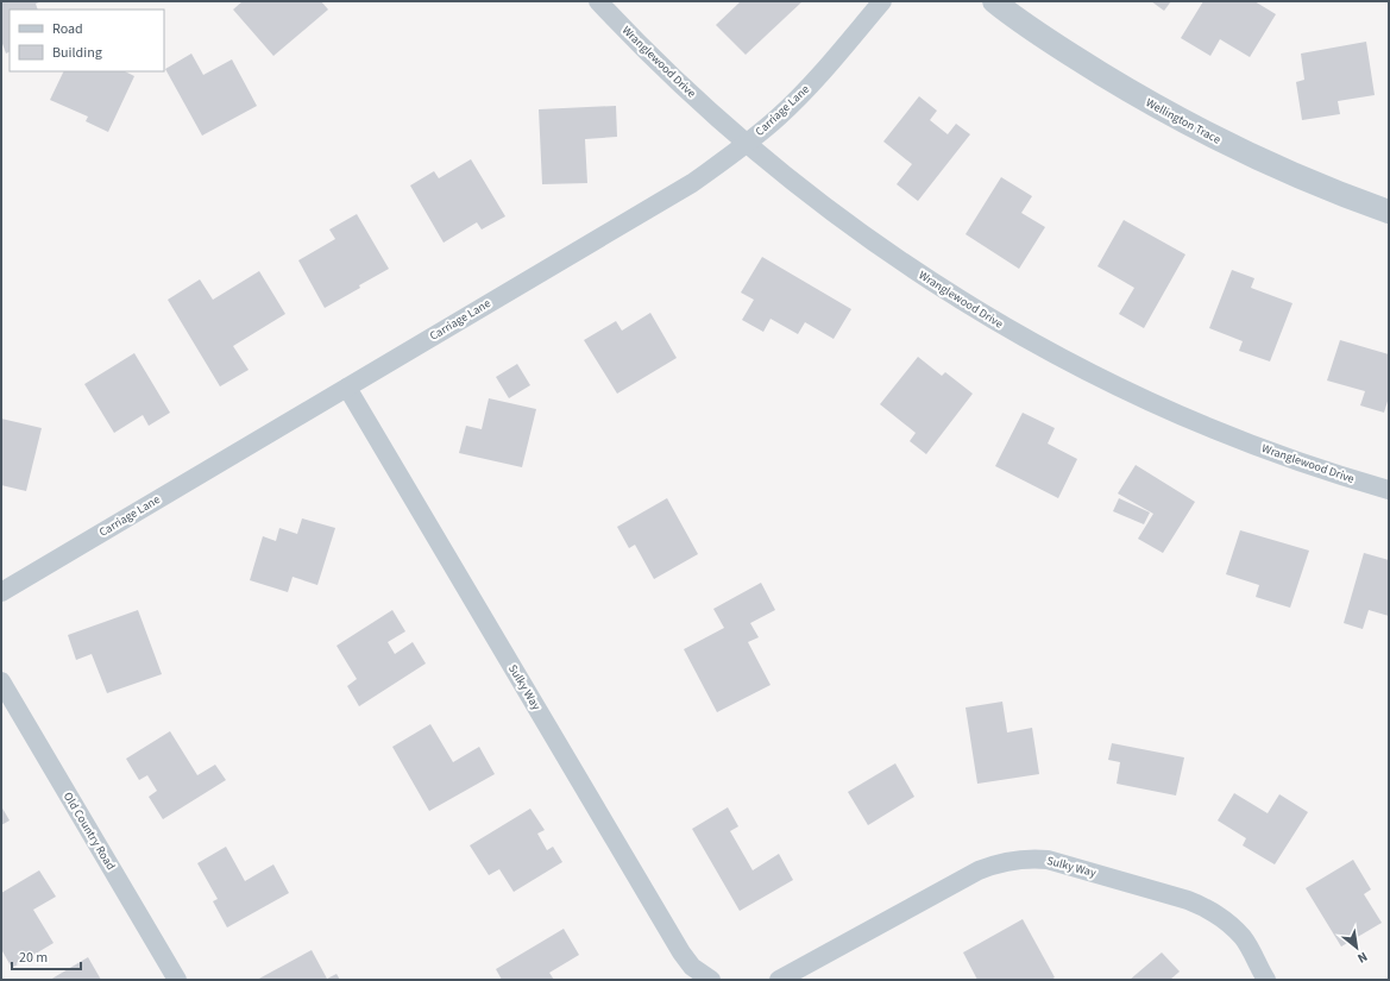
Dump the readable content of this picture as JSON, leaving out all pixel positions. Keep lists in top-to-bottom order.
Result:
{
  "streets": {
    "street": [
      "Wranglewood Drive",
      "Carriage Lane",
      "Wellington Trace",
      "Sulky Way",
      "Old Country Road"
    ]
  },
  "crossings": [
    ["Wranglewood Drive", "Carriage Lane"],
    ["Carriage Lane", "Sulky Way"]
  ],
  "legend": ["Road", "Building"],
  "scale_bar": "20 m",
  "north": "bottom right"
}
